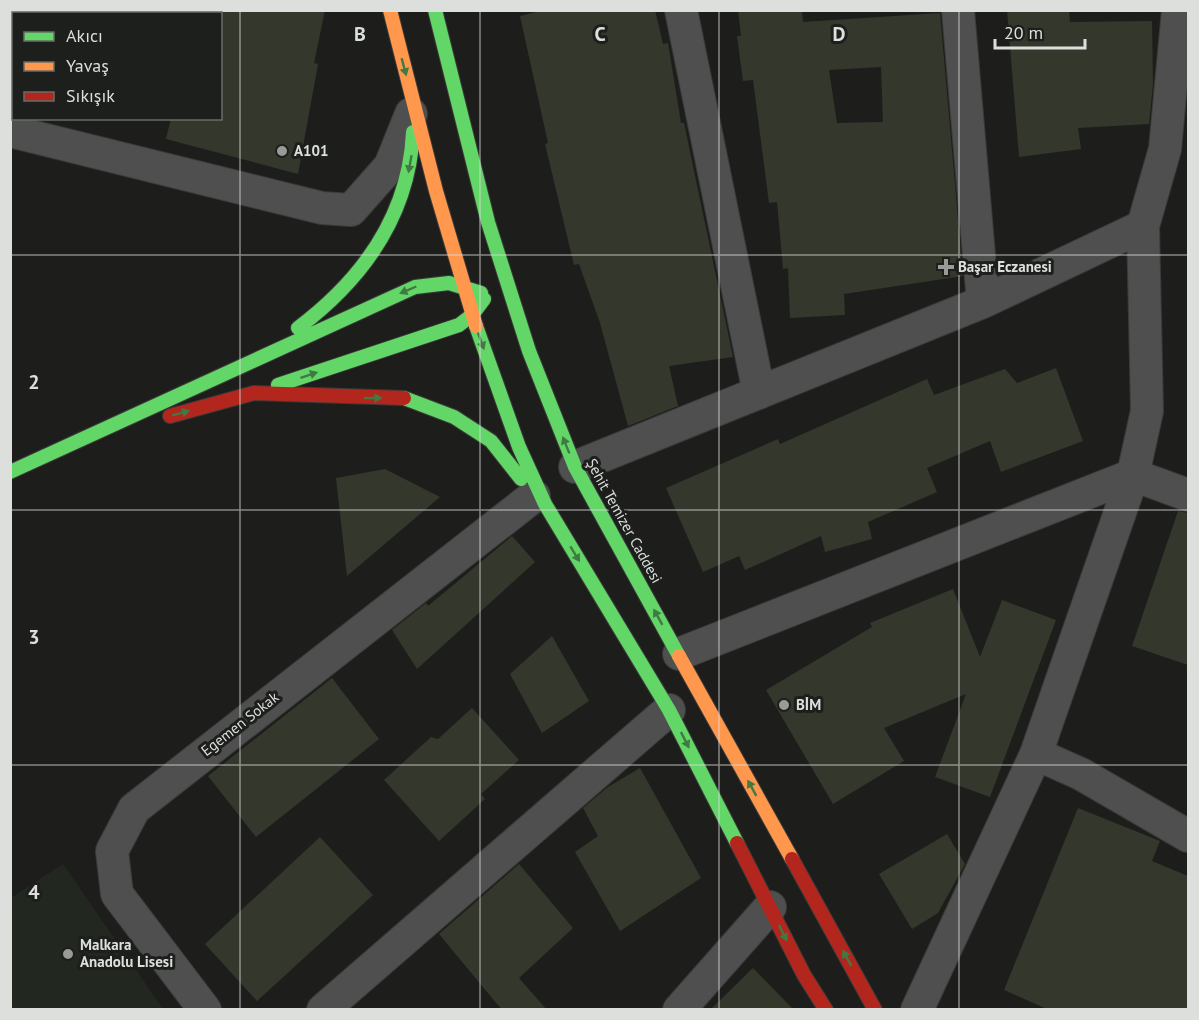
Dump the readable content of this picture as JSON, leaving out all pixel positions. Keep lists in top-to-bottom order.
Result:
{
  "streets": {
    "main road": ["Şehit Temizer Caddesi"],
    "street": ["Egemen Sokak"]
  },
  "places": {
    "other": ["A101", "BİM", "Malkara Anadolu Lisesi"],
    "health": ["Başar Eczanesi"]
  },
  "legend": ["Akıcı", "Yavaş", "Sıkışık"],
  "scale_bar": "20 m",
  "grid": {
    "columns": ["B", "C", "D"],
    "rows": ["2", "3", "4"]
  }
}
